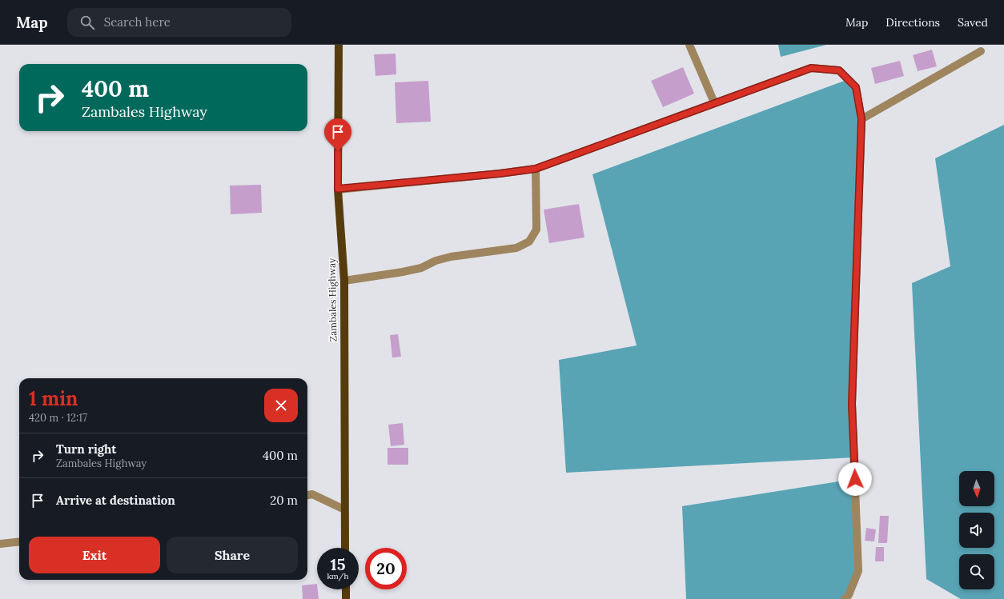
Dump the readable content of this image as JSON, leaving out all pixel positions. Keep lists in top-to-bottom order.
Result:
{
  "streets": {
    "main road": ["Zambales Highway"]
  },
  "north": "bottom",
  "page": {
    "header": "Map",
    "search": "Search here",
    "nav": ["Map", "Directions", "Saved"],
    "turn": ["400 m", "Zambales Highway"],
    "heading": ["1 min", "420 m · 12:17"],
    "list": [
      {
        "name": "Turn right",
        "note": "Zambales Highway",
        "value": "400 m"
      },
      {
        "name": "Arrive at destination",
        "value": "20 m"
      }
    ],
    "buttons": ["Exit", "Share"],
    "speed": "15 km/h",
    "limit": "20"
  }
}
